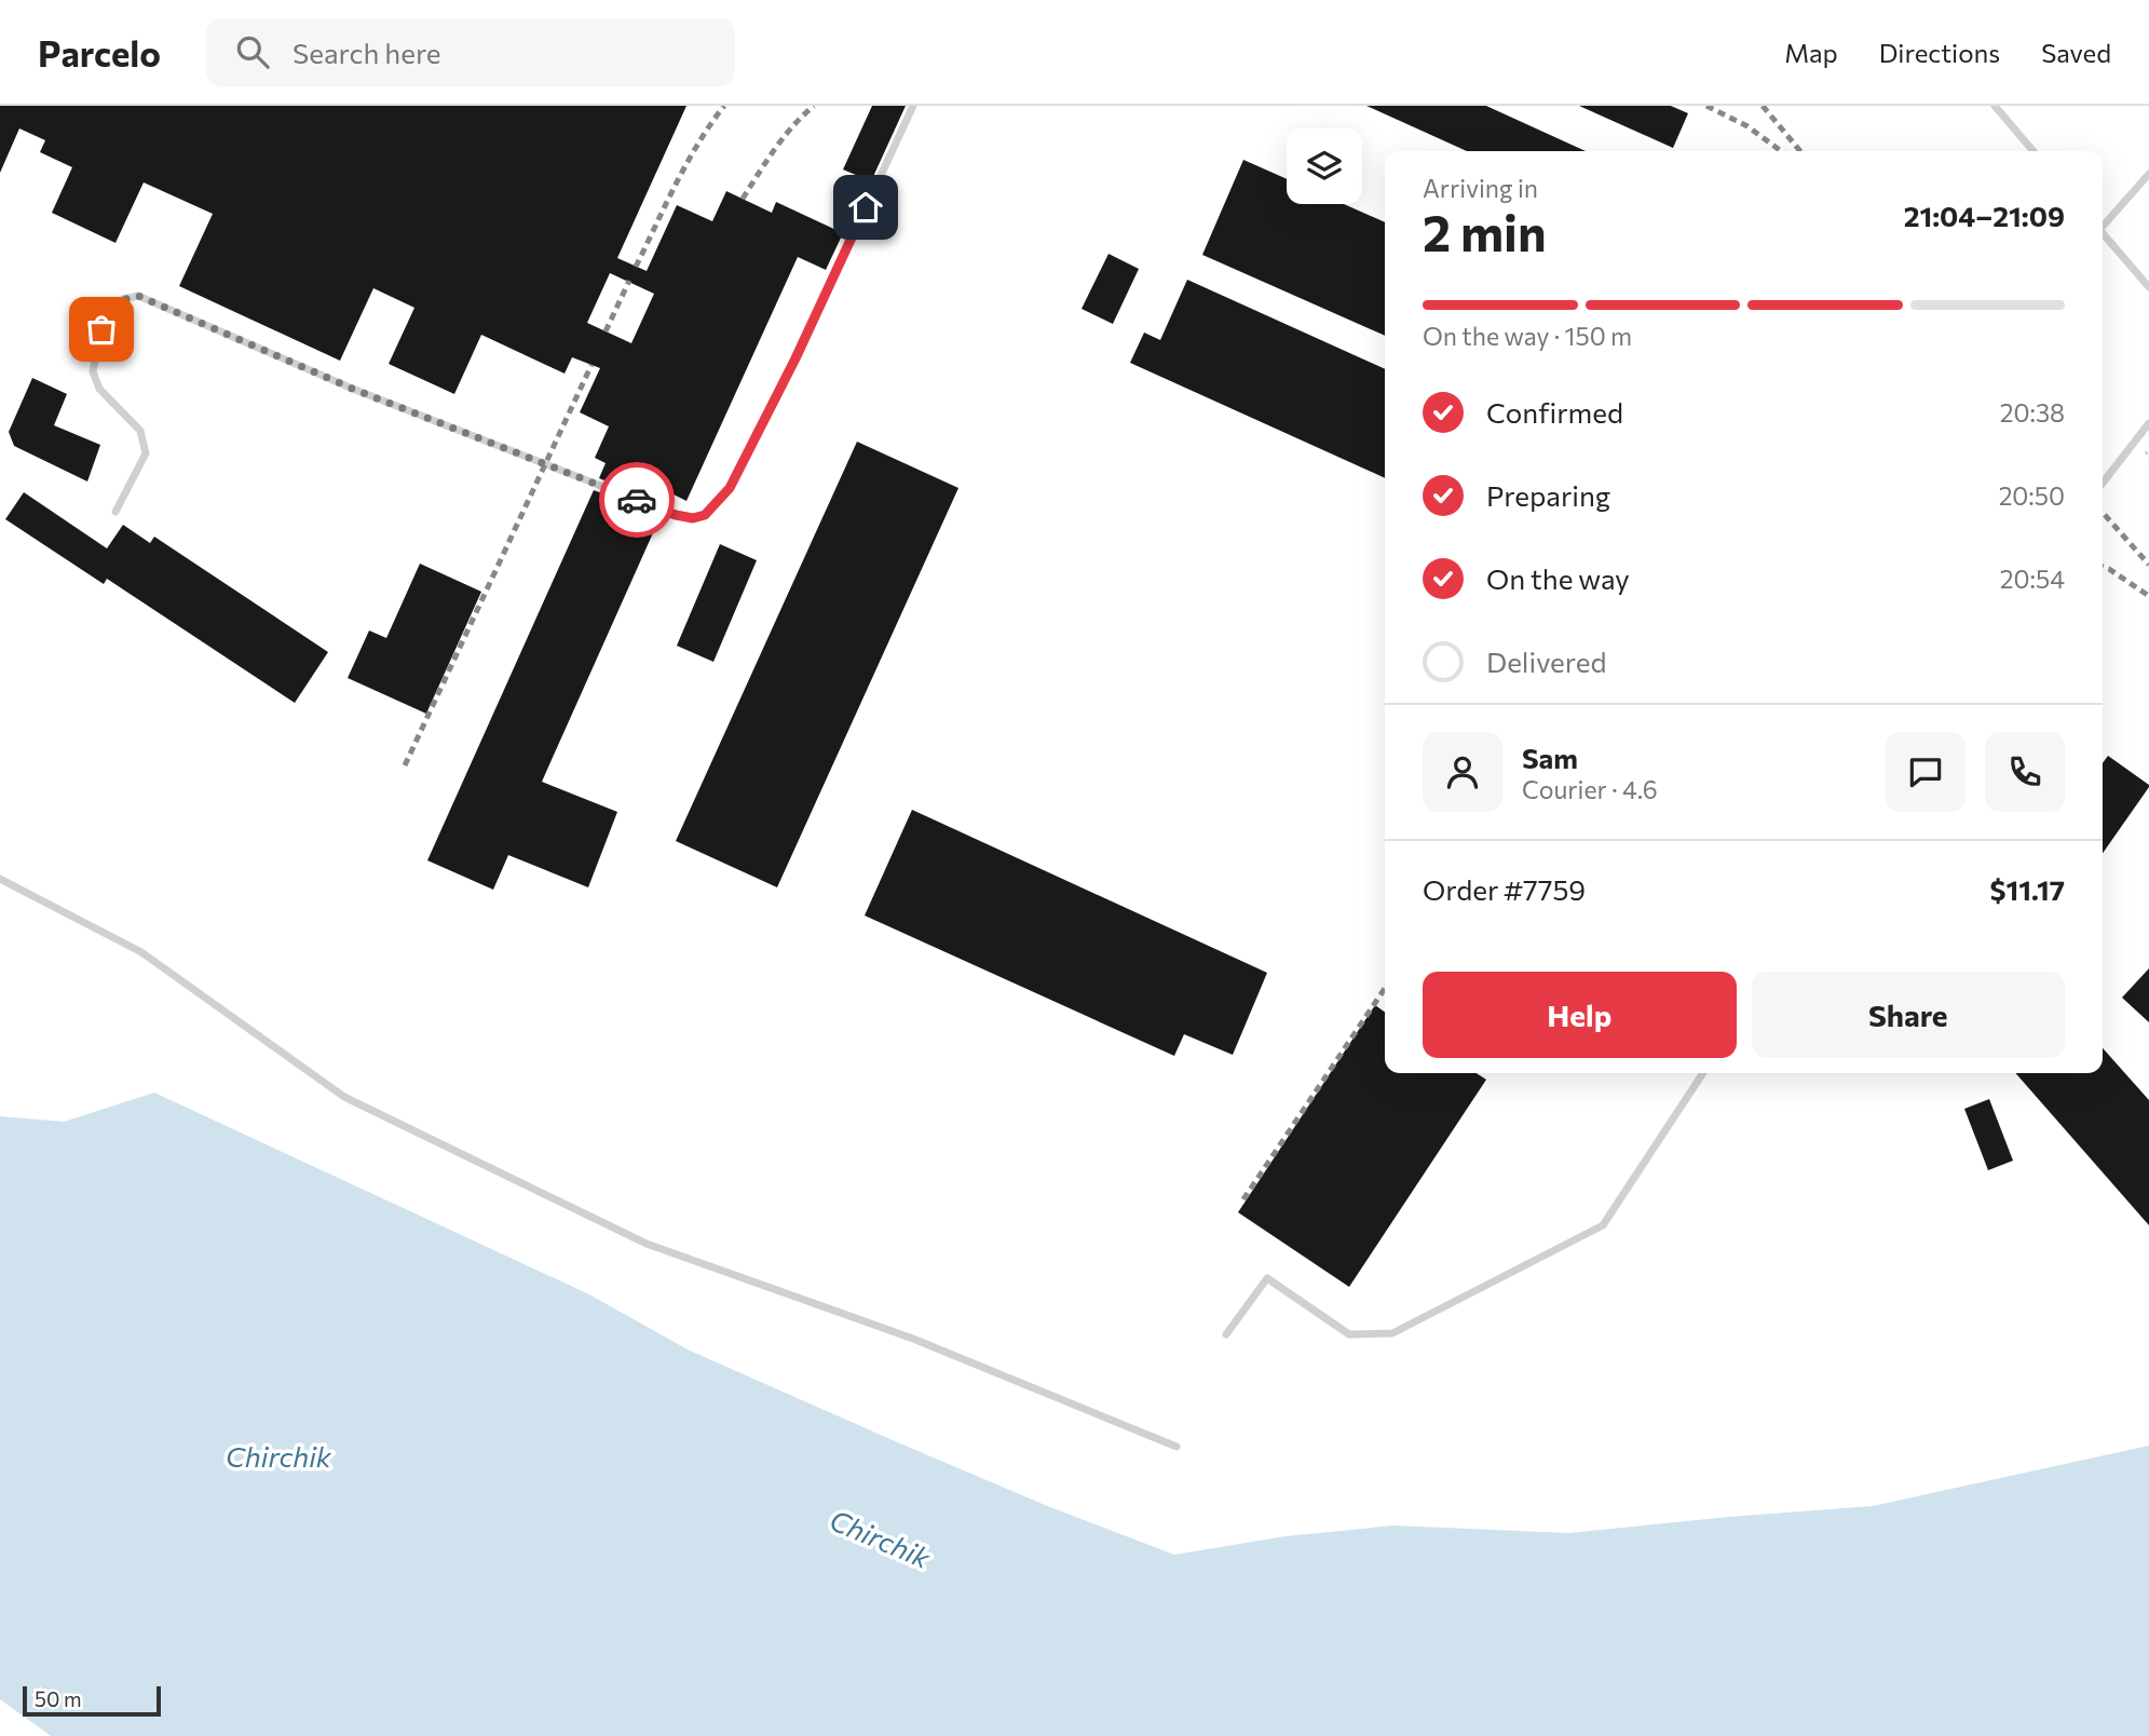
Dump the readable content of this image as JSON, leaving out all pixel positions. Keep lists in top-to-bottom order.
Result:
{
  "water": ["Chirchik"],
  "scale_bar": "50 m",
  "page": {
    "header": "Parcelo",
    "search": "Search here",
    "nav": ["Map", "Directions", "Saved"],
    "heading": ["2 min", "Arriving in", "21:04–21:09"],
    "panel": [
      "Sam",
      "Courier · 4.6",
      "Order #7759",
      "$11.17"
    ],
    "bar": "On the way · 150 m",
    "list": [
      ["Confirmed", "20:38"],
      ["Preparing", "20:50"],
      ["On the way", "20:54"],
      "Delivered"
    ],
    "buttons": ["Help", "Share"],
    "scale": "50 m"
  }
}
